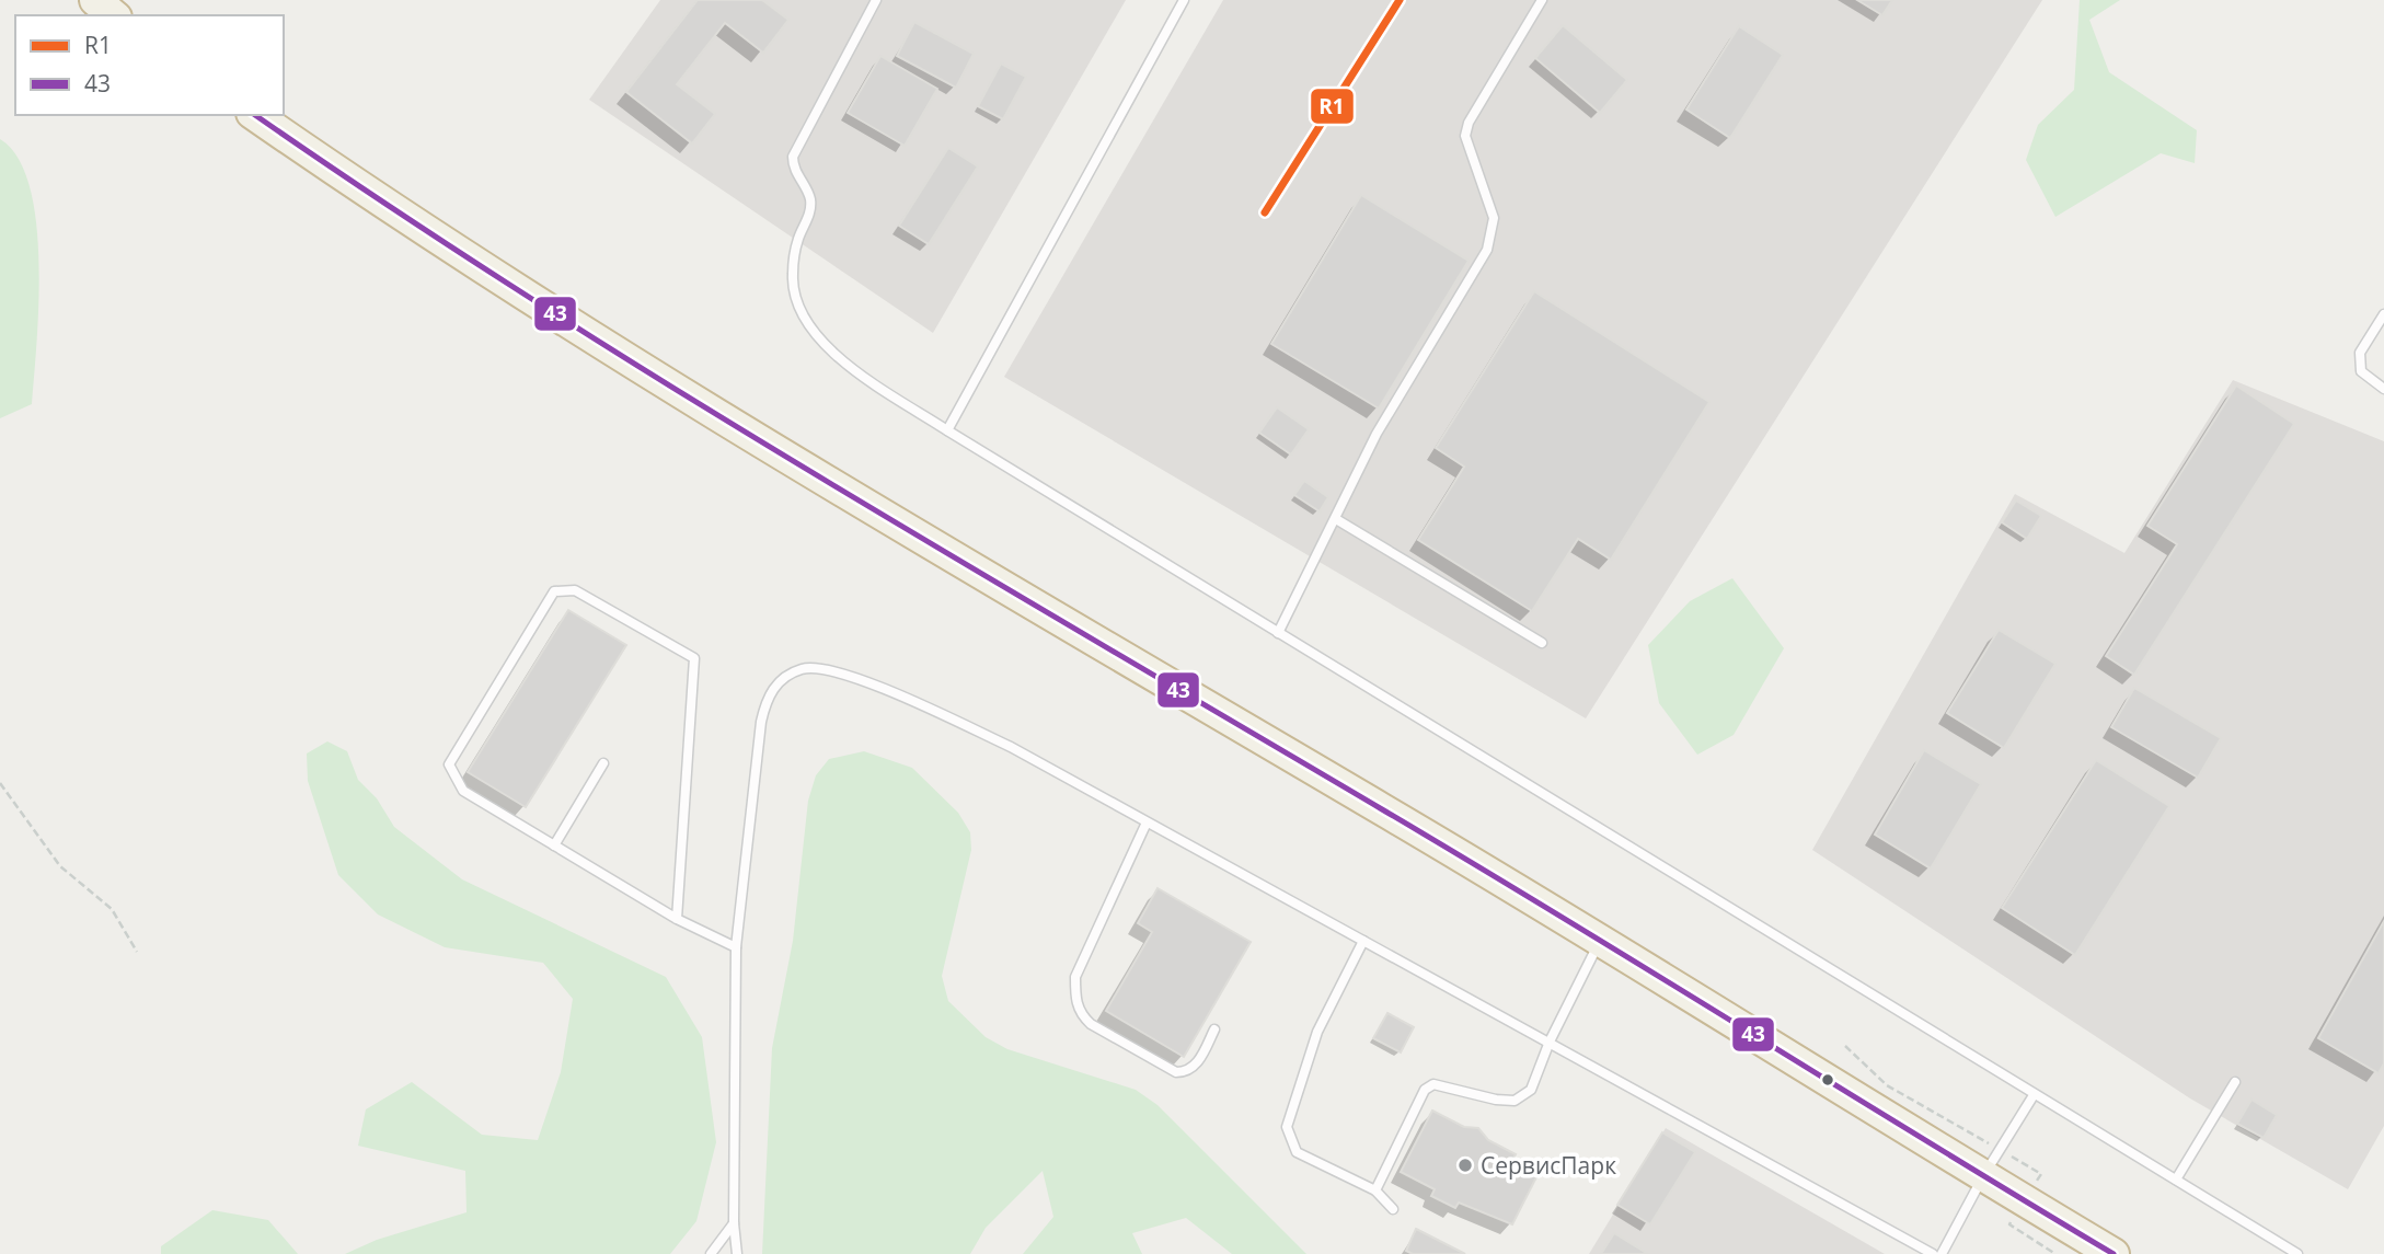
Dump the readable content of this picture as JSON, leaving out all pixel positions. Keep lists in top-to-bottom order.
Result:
{
  "places": ["СервисПарк"],
  "lines": ["transit line R1", "transit line 43"],
  "legend": ["R1", "43"]
}
